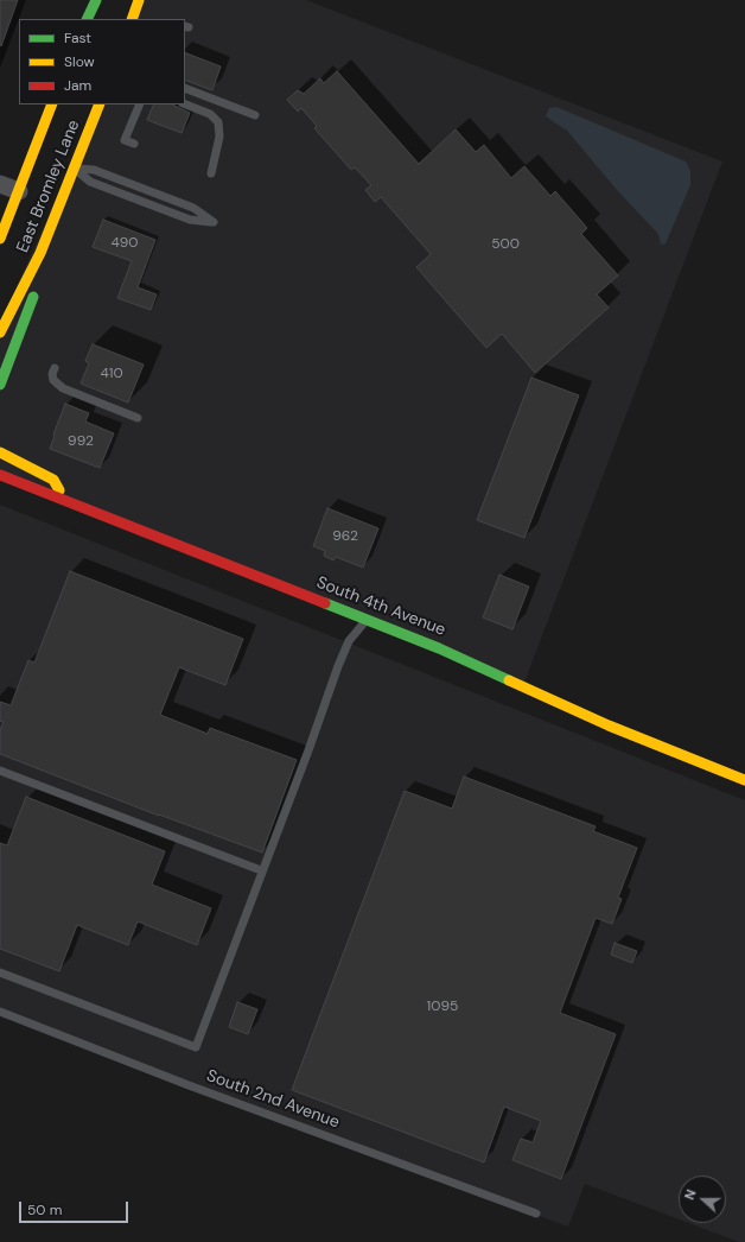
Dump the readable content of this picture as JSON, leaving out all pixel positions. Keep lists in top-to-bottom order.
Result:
{
  "streets": {
    "main road": ["East Bromley Lane", "South 4th Avenue"],
    "lane": ["South 2nd Avenue"]
  },
  "house_numbers": [
    "490",
    "500",
    "410",
    "992",
    "962",
    "1095"
  ],
  "legend": ["Fast", "Slow", "Jam"],
  "scale_bar": "50 m",
  "north": "left"
}
